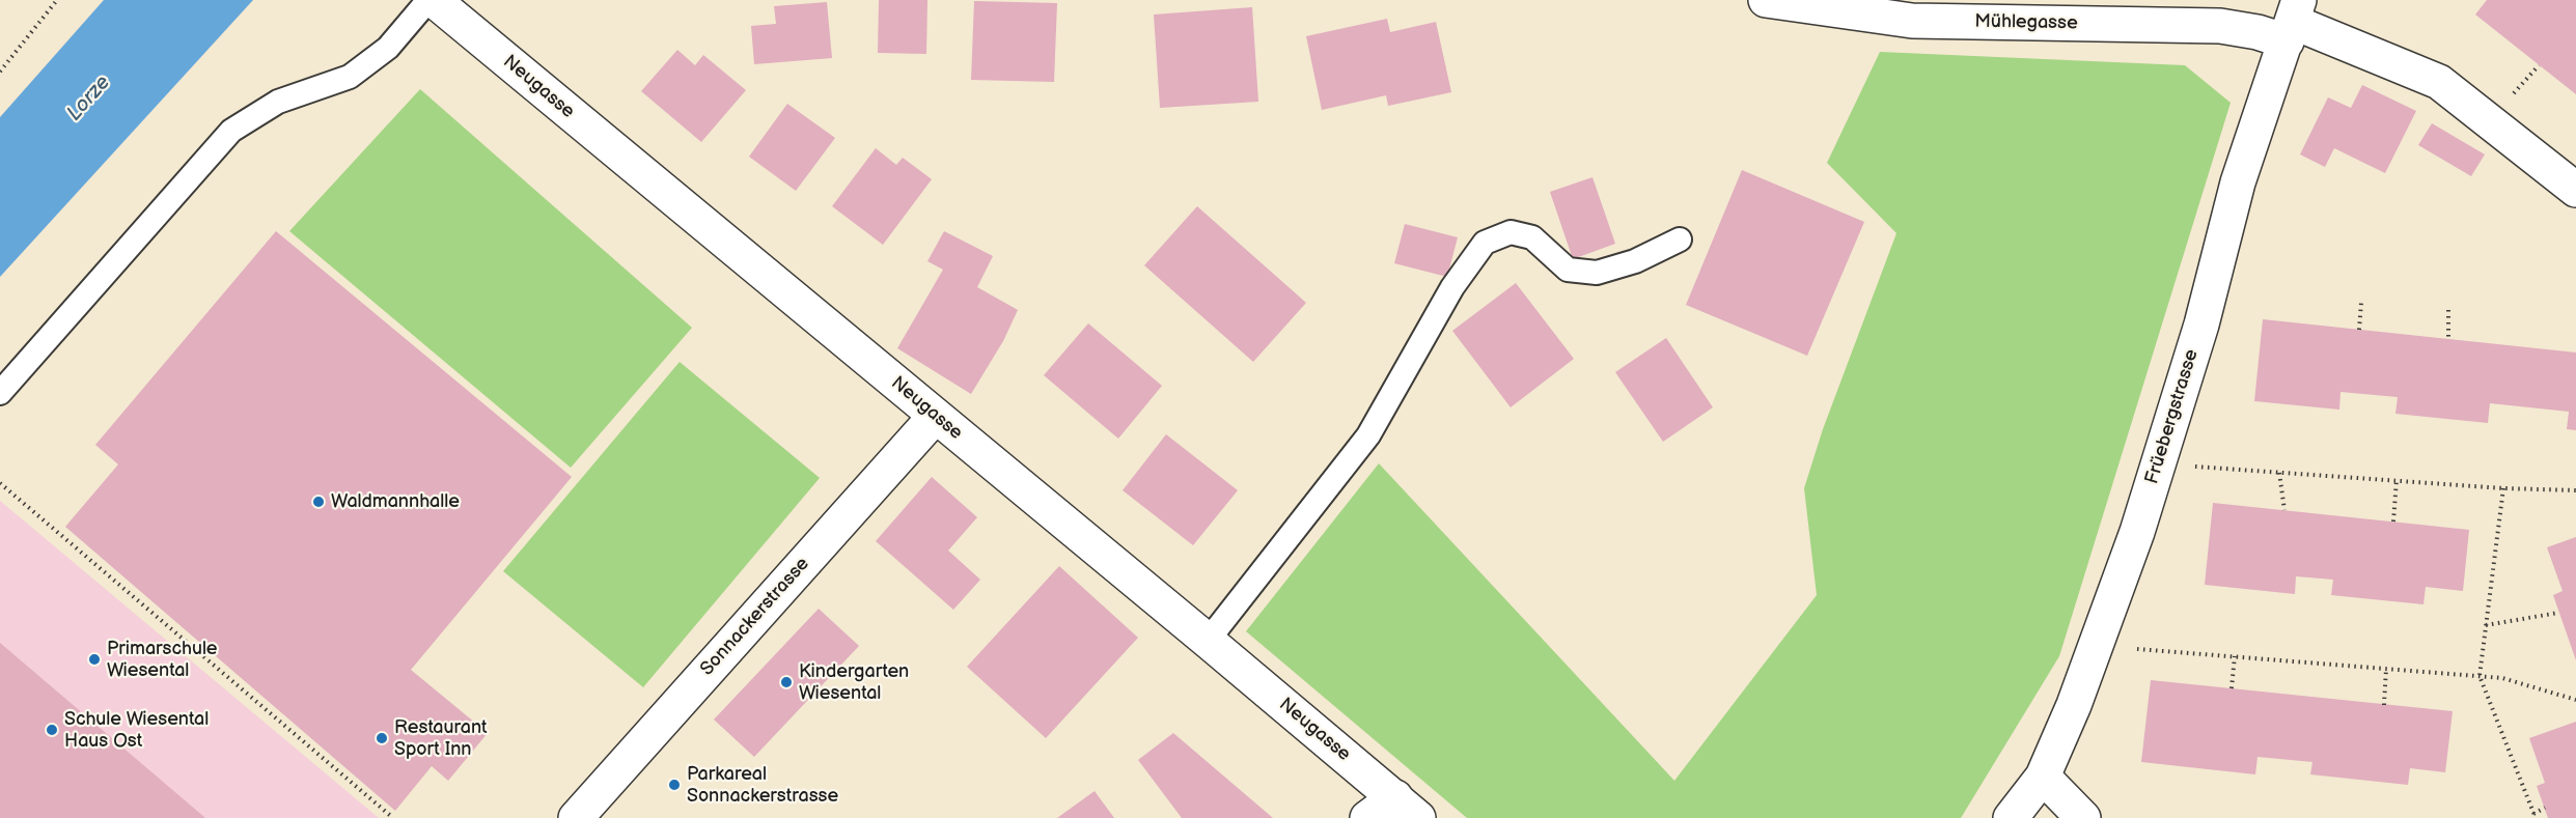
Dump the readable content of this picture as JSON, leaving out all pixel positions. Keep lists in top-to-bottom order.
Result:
{
  "streets": {
    "street": [
      "Mühlegasse",
      "Neugasse",
      "Früebergstrasse",
      "Sonnackerstrasse"
    ]
  },
  "crossings": [
    ["Mühlegasse", "Früebergstrasse"],
    ["Neugasse", "Sonnackerstrasse"]
  ],
  "water": ["Lorze"],
  "places": [
    "Waldmannhalle",
    "Primarschule Wiesental",
    "Kindergarten Wiesental",
    "Schule Wiesental Haus Ost",
    "Restaurant Sport Inn",
    "Parkareal Sonnackerstrasse"
  ]
}
